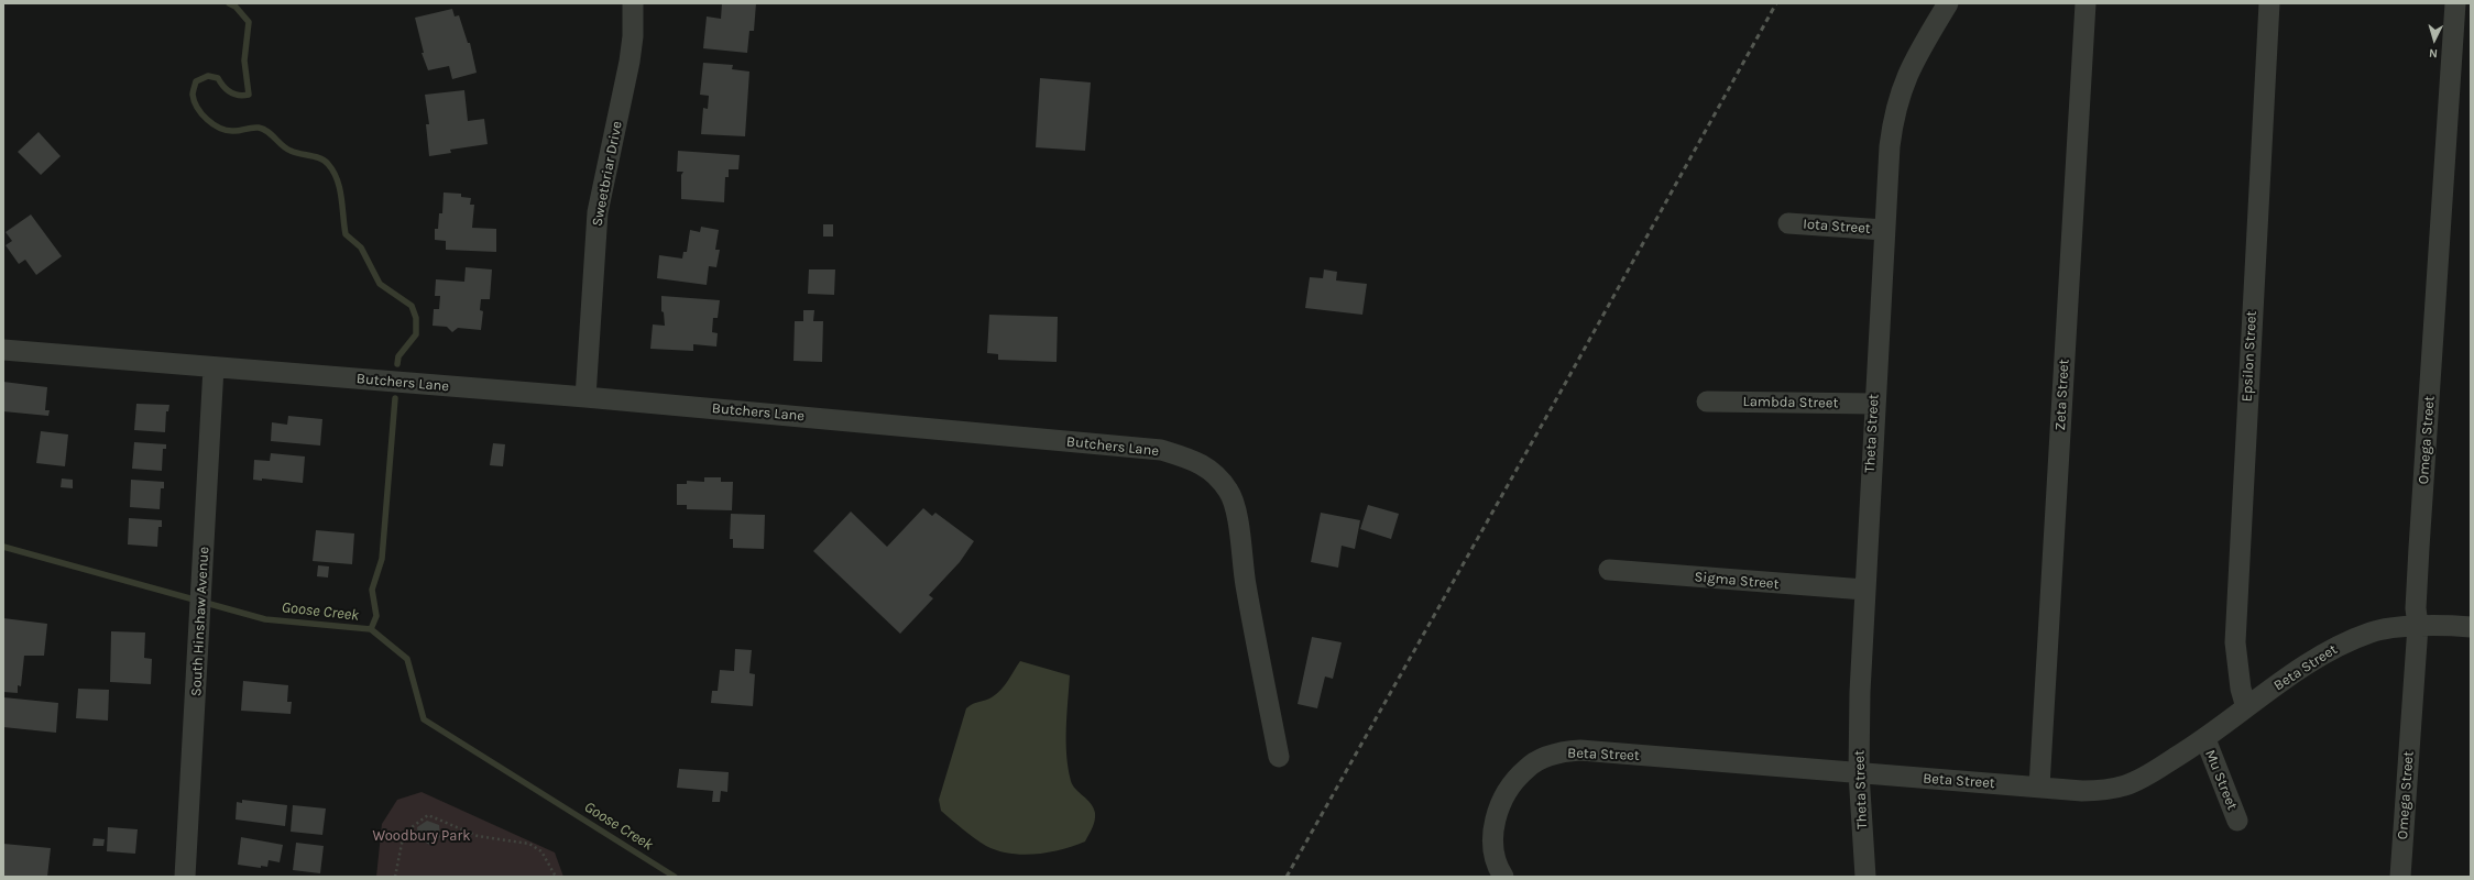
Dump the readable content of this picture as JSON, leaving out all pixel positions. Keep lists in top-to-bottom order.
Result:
{
  "streets": {
    "street": [
      "Sweetbriar Drive",
      "Iota Street",
      "Epsilon Street",
      "Butchers Lane",
      "Zeta Street",
      "Lambda Street",
      "Theta Street",
      "Omega Street",
      "Sigma Street",
      "South Hinshaw Avenue",
      "Beta Street",
      "Mu Street"
    ]
  },
  "crossings": [
    ["Sweetbriar Drive", "Butchers Lane"],
    ["Iota Street", "Theta Street"],
    ["Epsilon Street", "Beta Street"],
    ["Butchers Lane", "South Hinshaw Avenue"],
    ["Zeta Street", "Beta Street"],
    ["Lambda Street", "Theta Street"],
    ["Theta Street", "Sigma Street"],
    ["Theta Street", "Beta Street"],
    ["Omega Street", "Beta Street"],
    ["Beta Street", "Mu Street"]
  ],
  "water": ["Goose Creek"],
  "parks": ["Woodbury Park"],
  "north": "bottom"
}
